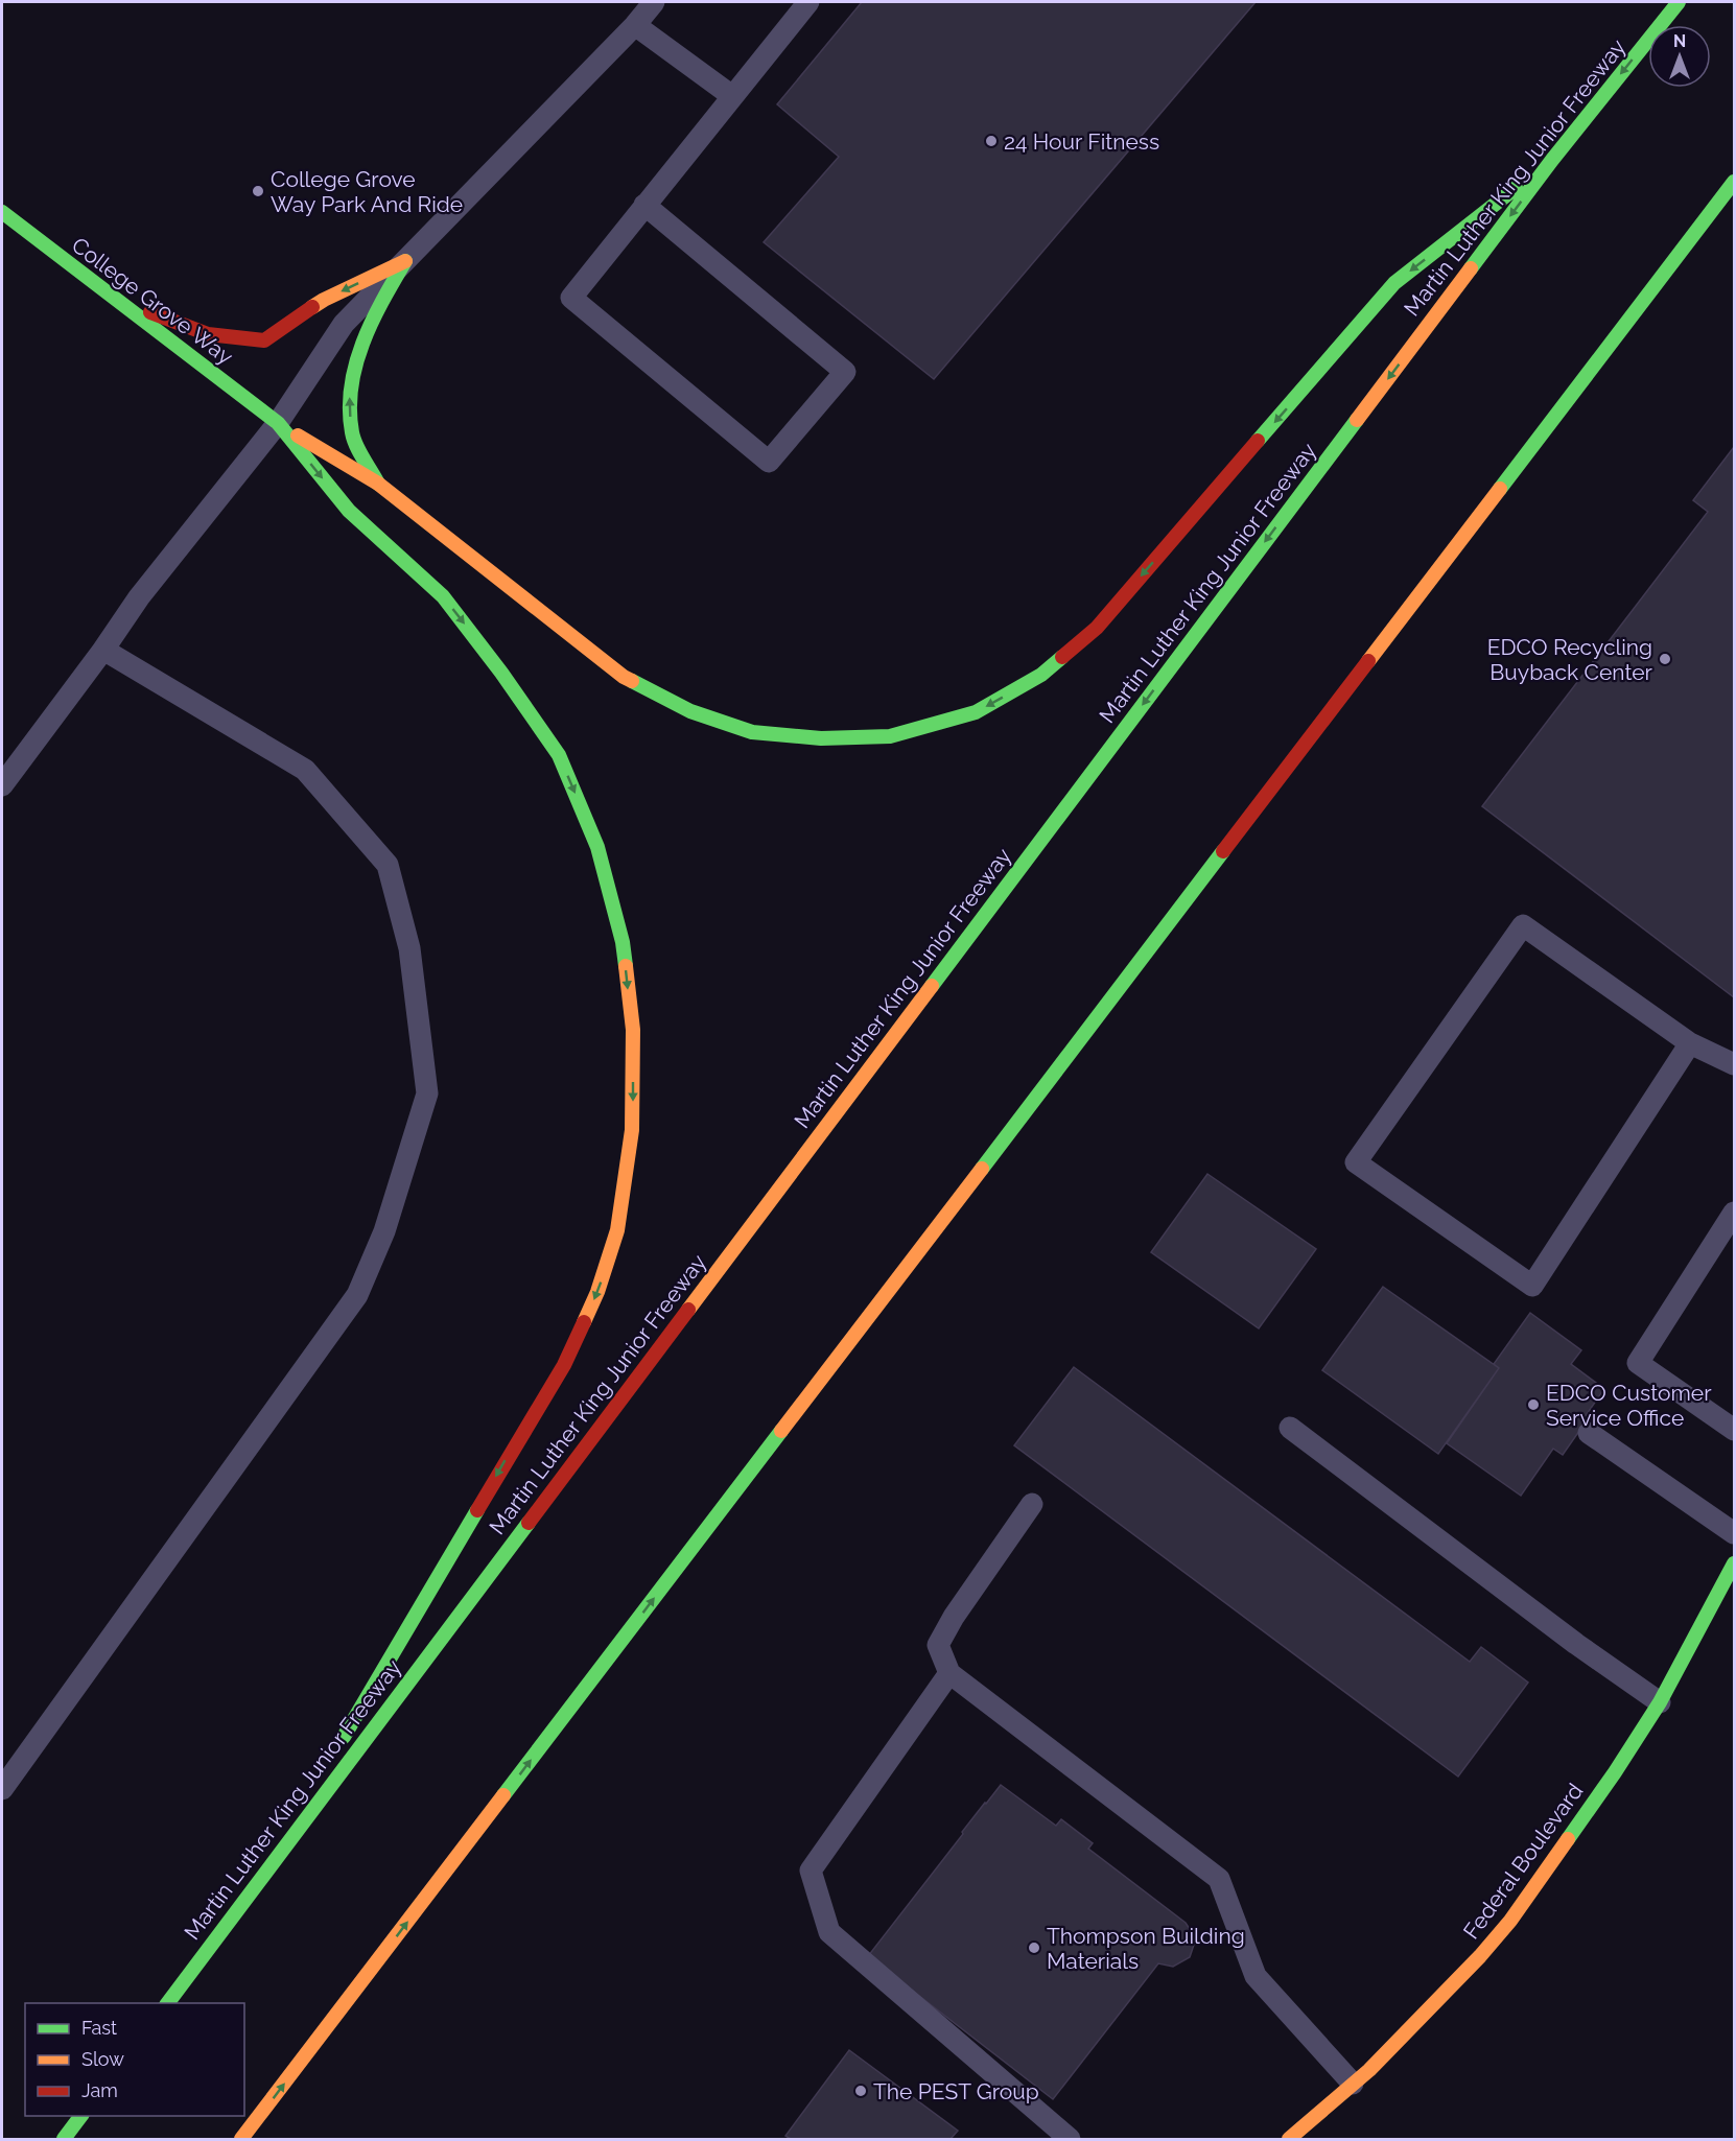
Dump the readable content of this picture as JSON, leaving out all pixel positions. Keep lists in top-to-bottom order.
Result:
{
  "streets": {
    "main road": ["Martin Luther King Junior Freeway", "College Grove Way", "Federal Boulevard"]
  },
  "one_way": ["Martin Luther King Junior Freeway"],
  "places": [
    "24 Hour Fitness",
    "College Grove Way Park And Ride",
    "EDCO Recycling Buyback Center",
    "EDCO Customer Service Office",
    "Thompson Building Materials",
    "The PEST Group"
  ],
  "legend": ["Fast", "Slow", "Jam"],
  "north": "top"
}
